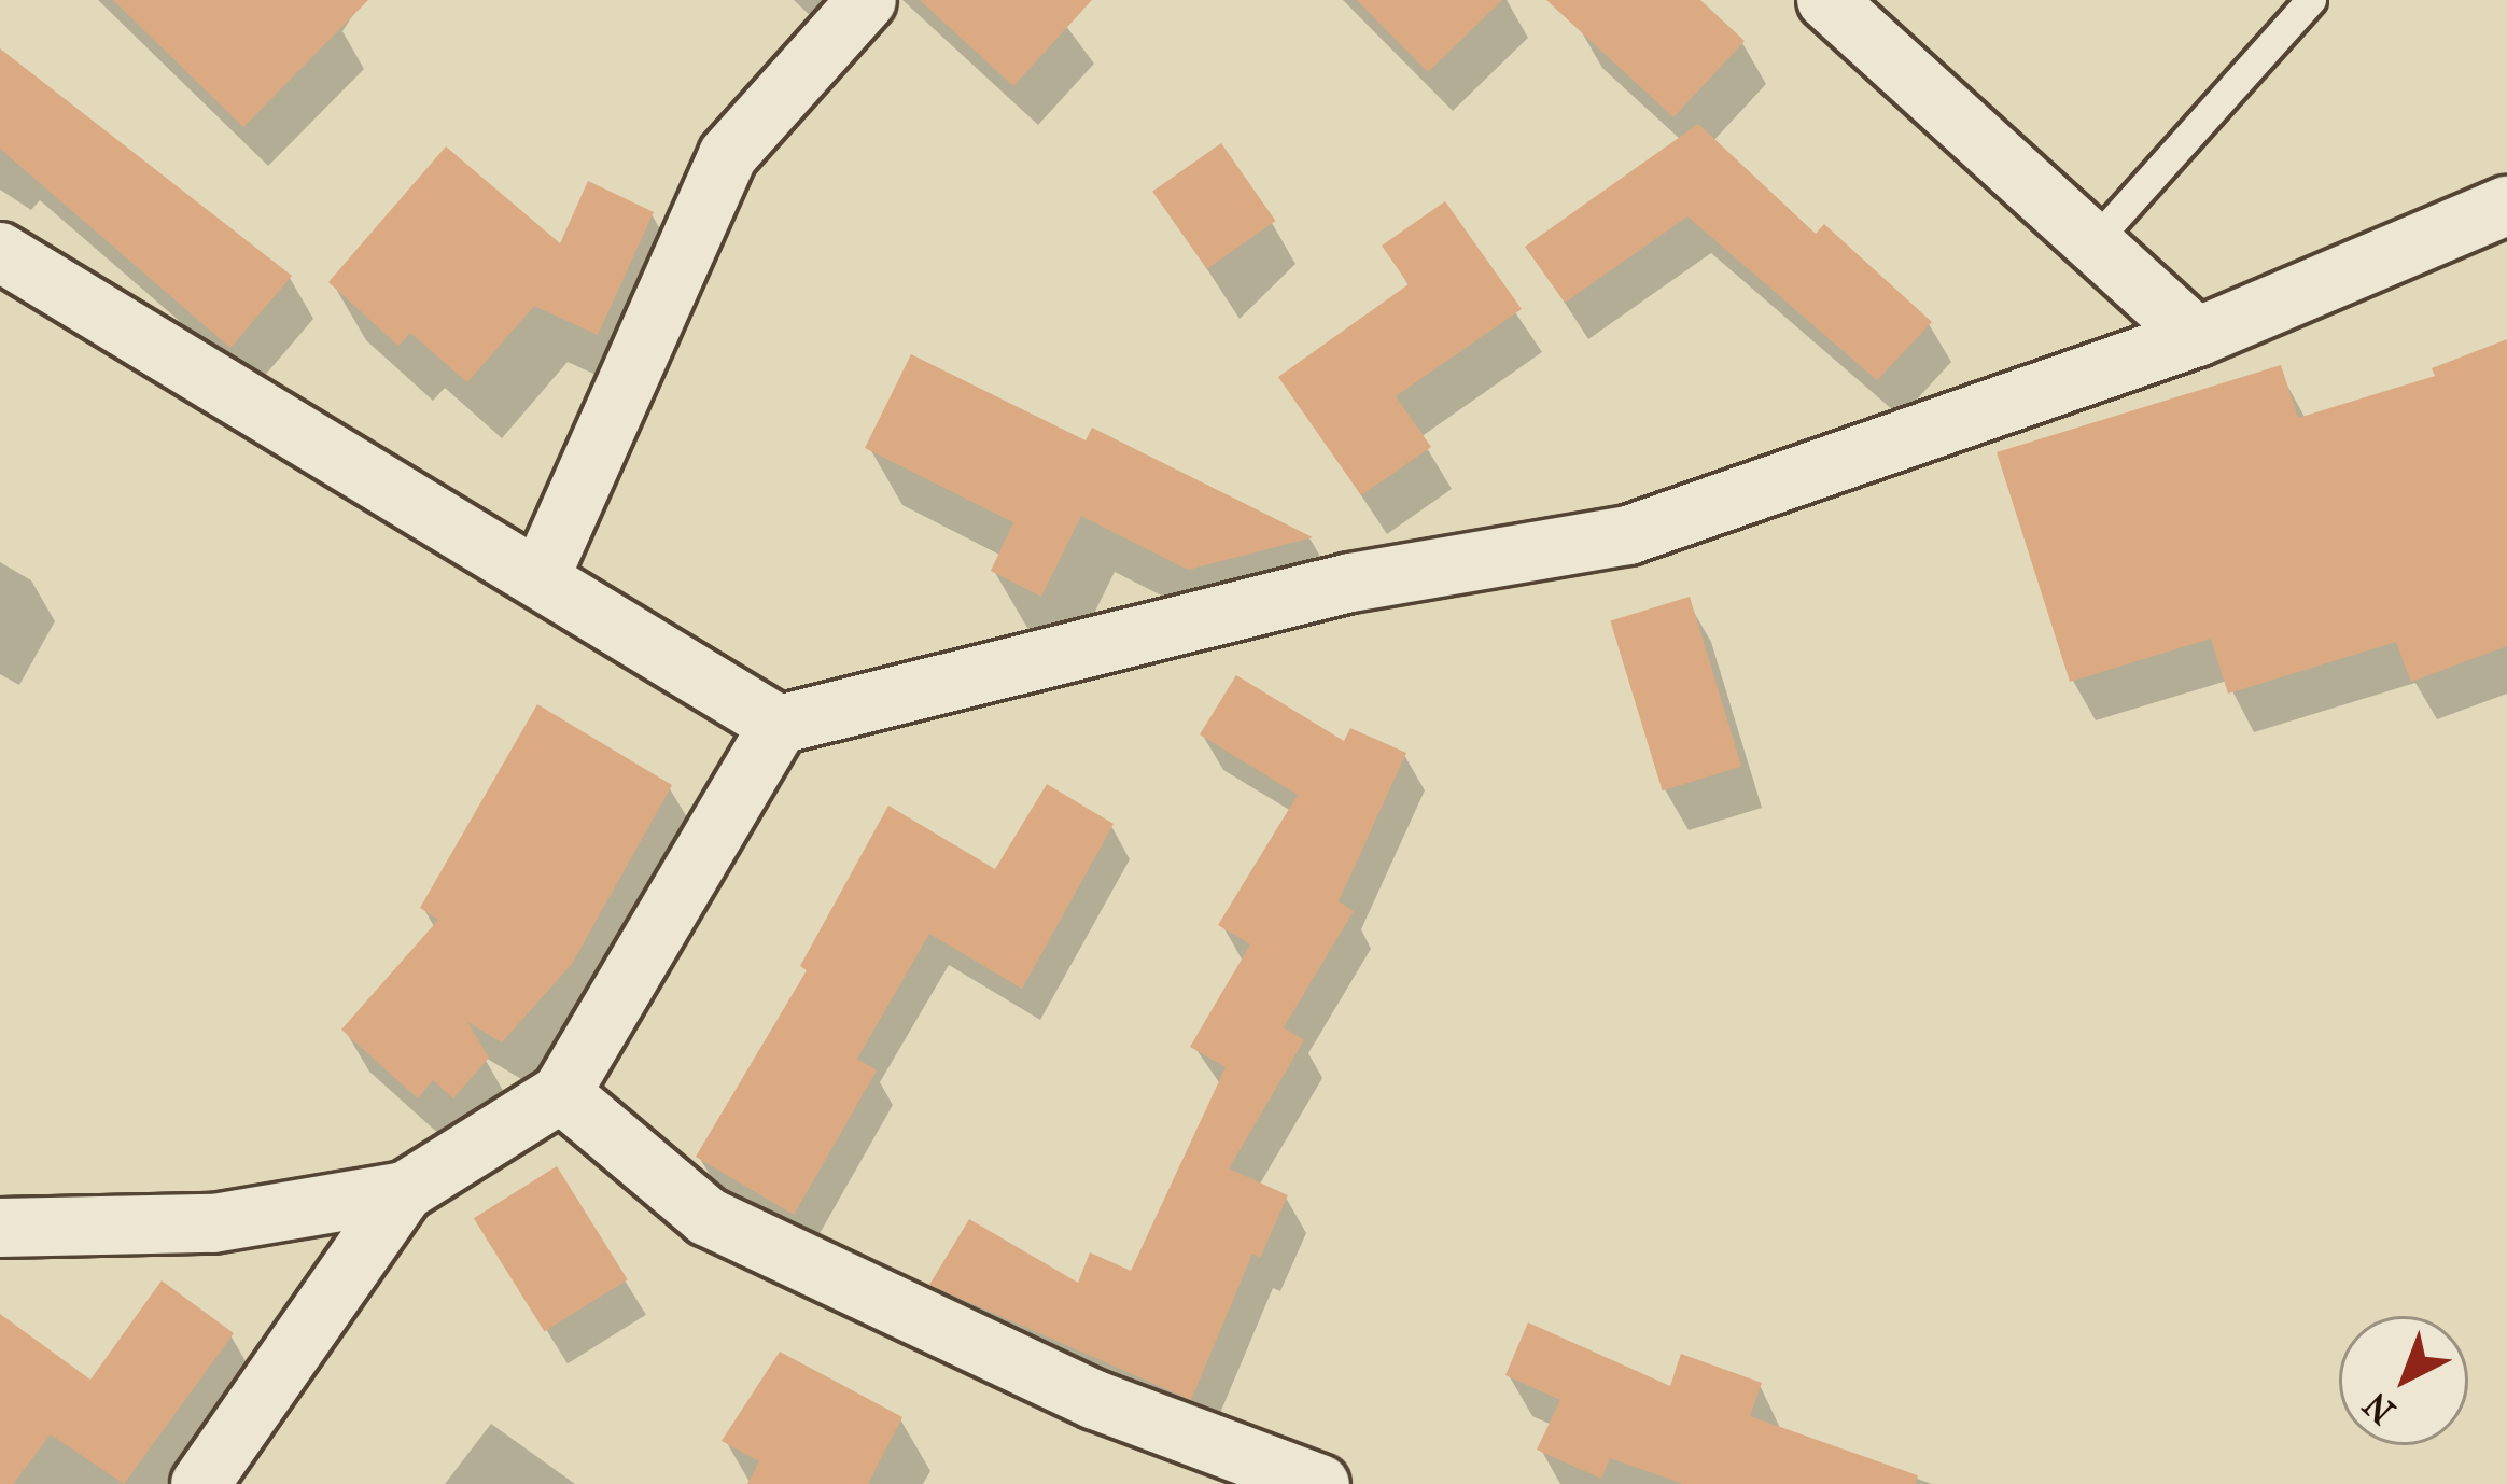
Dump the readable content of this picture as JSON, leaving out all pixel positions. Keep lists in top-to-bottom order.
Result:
{
  "north": "bottom left"
}
